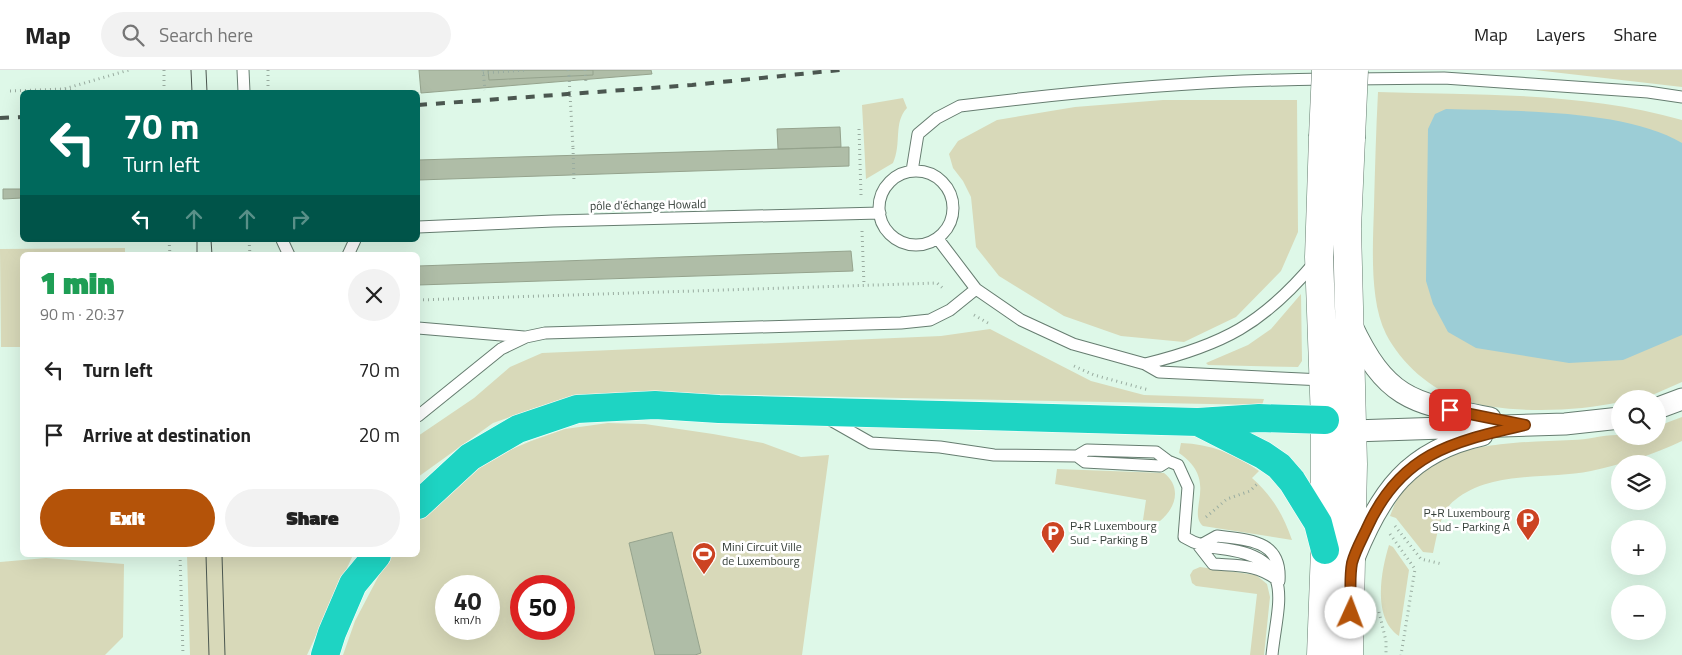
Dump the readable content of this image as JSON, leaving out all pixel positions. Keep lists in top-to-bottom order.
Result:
{
  "streets": {
    "lane": ["pôle d'échange Howald"]
  },
  "places": {
    "parking": ["P+R Luxembourg Sud - Parking A", "P+R Luxembourg Sud - Parking B"],
    "sports": ["Mini Circuit Ville de Luxembourg"]
  },
  "page": {
    "header": "Map",
    "search": "Search here",
    "nav": ["Map", "Layers", "Share"],
    "turn": ["70 m", "Turn left"],
    "heading": ["1 min", "90 m · 20:37"],
    "list": [
      {
        "name": "Turn left",
        "value": "70 m"
      },
      {
        "name": "Arrive at destination",
        "value": "20 m"
      }
    ],
    "map_buttons": ["+", "−"],
    "buttons": ["Exit", "Share"],
    "speed": "40 km/h",
    "limit": "50"
  }
}
